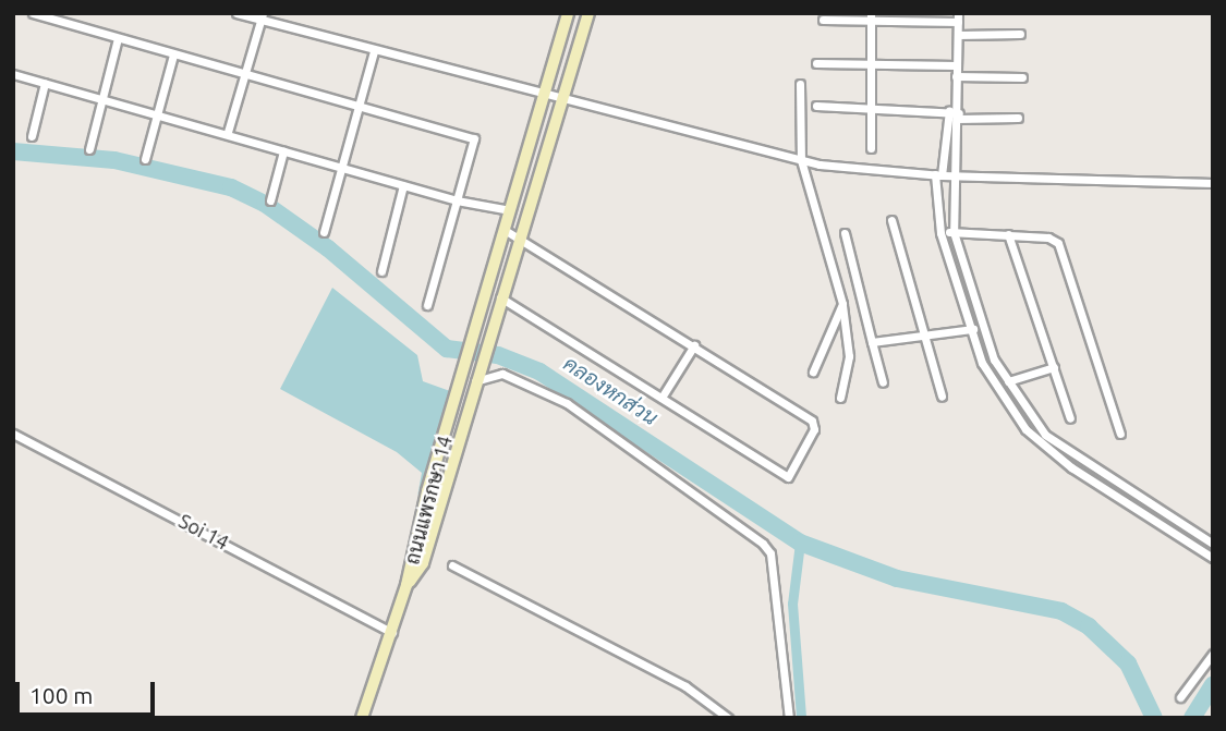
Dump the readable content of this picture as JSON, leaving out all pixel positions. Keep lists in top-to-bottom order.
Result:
{
  "streets": {
    "main road": ["ถนนแพรกษา 14"],
    "street": ["Soi 14"]
  },
  "water": ["คลองหกส่วน"],
  "scale_bar": "100 m"
}
